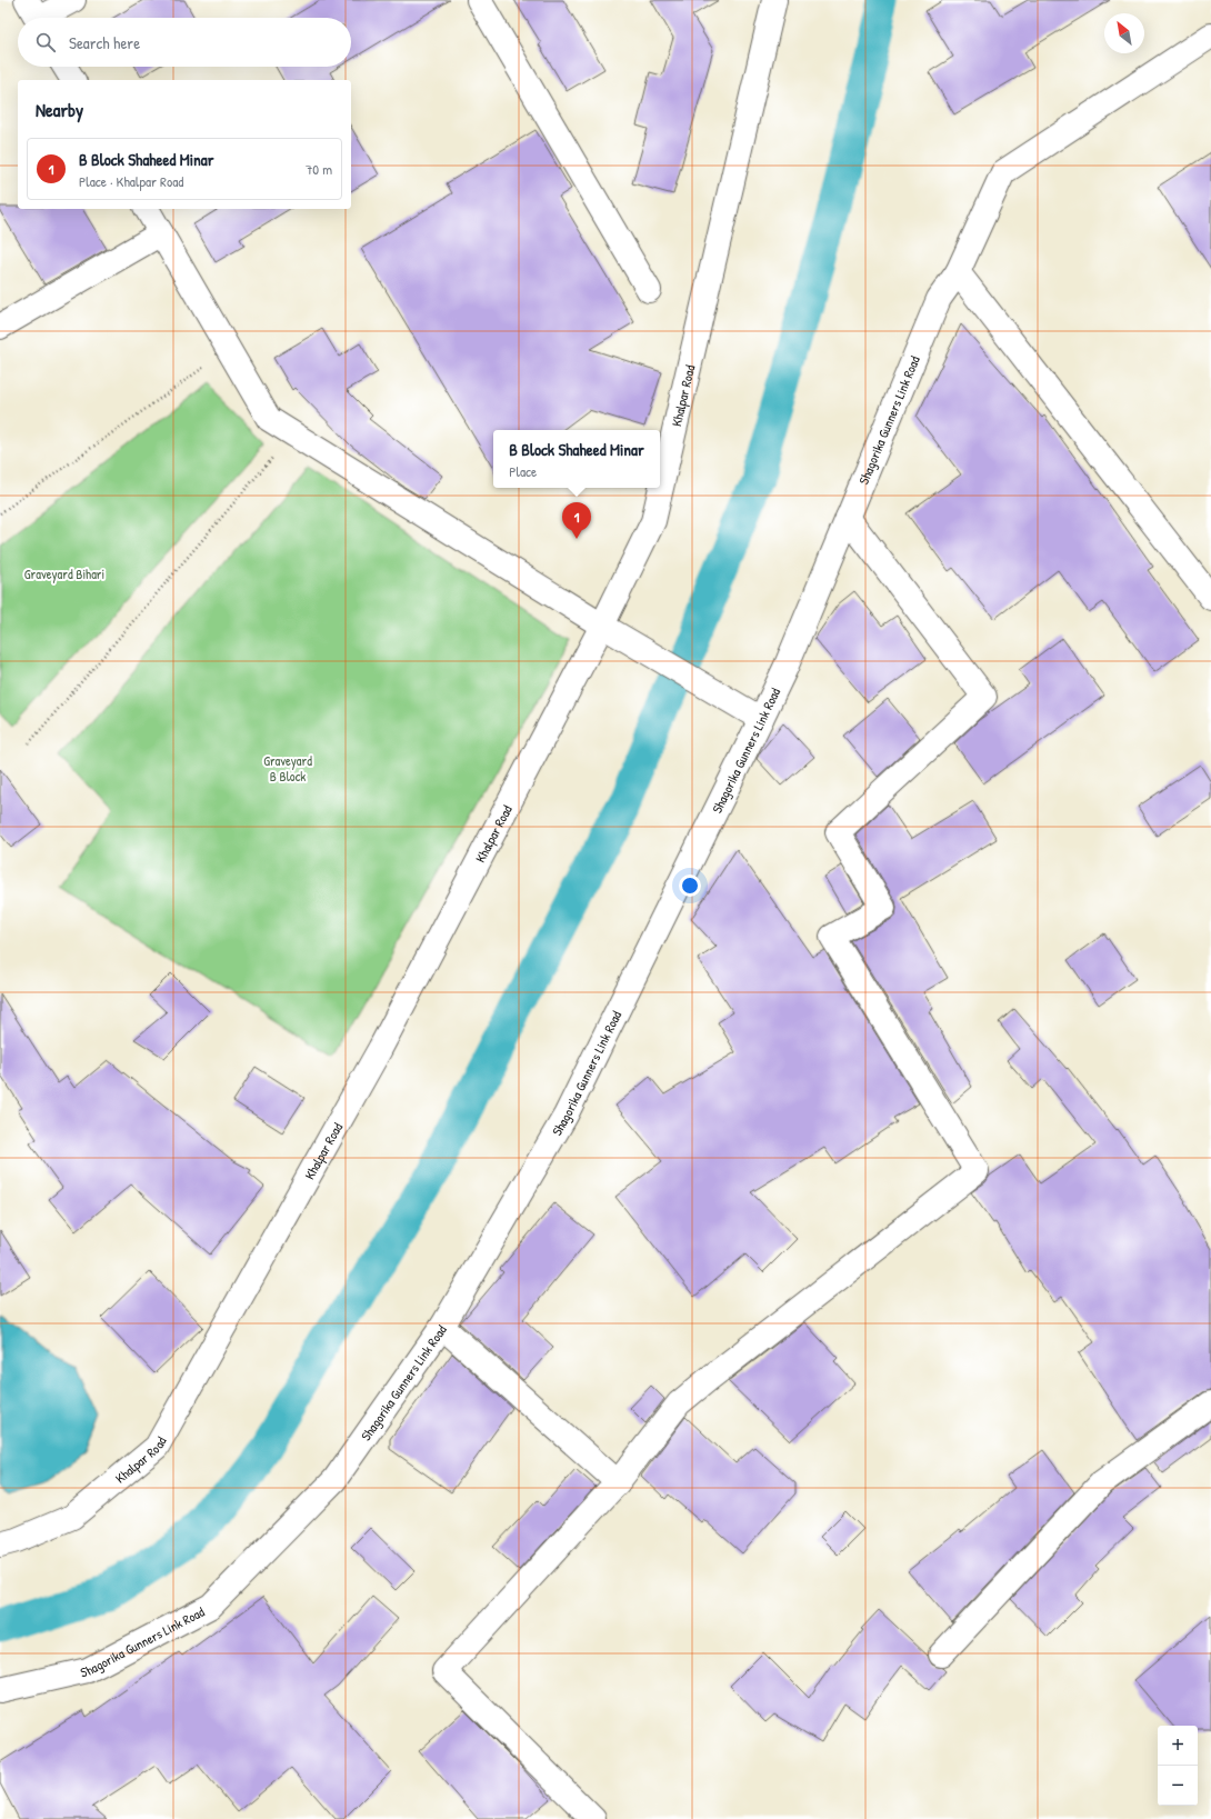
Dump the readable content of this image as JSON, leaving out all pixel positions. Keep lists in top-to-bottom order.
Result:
{
  "streets": {
    "street": ["Khalpar Road", "Shagorika Gunners Link Road"]
  },
  "parks": ["Graveyard Bihari", "Graveyard B Block"],
  "north": "top left",
  "page": {
    "search": "Search here",
    "heading": "Nearby",
    "list": [
      {
        "mark": "1",
        "name": "B Block Shaheed Minar",
        "note": "Place · Khalpar Road",
        "value": "70 m"
      }
    ],
    "popup": ["B Block Shaheed Minar", "Place"],
    "pins": "1",
    "map_buttons": ["+", "−"]
  }
}
